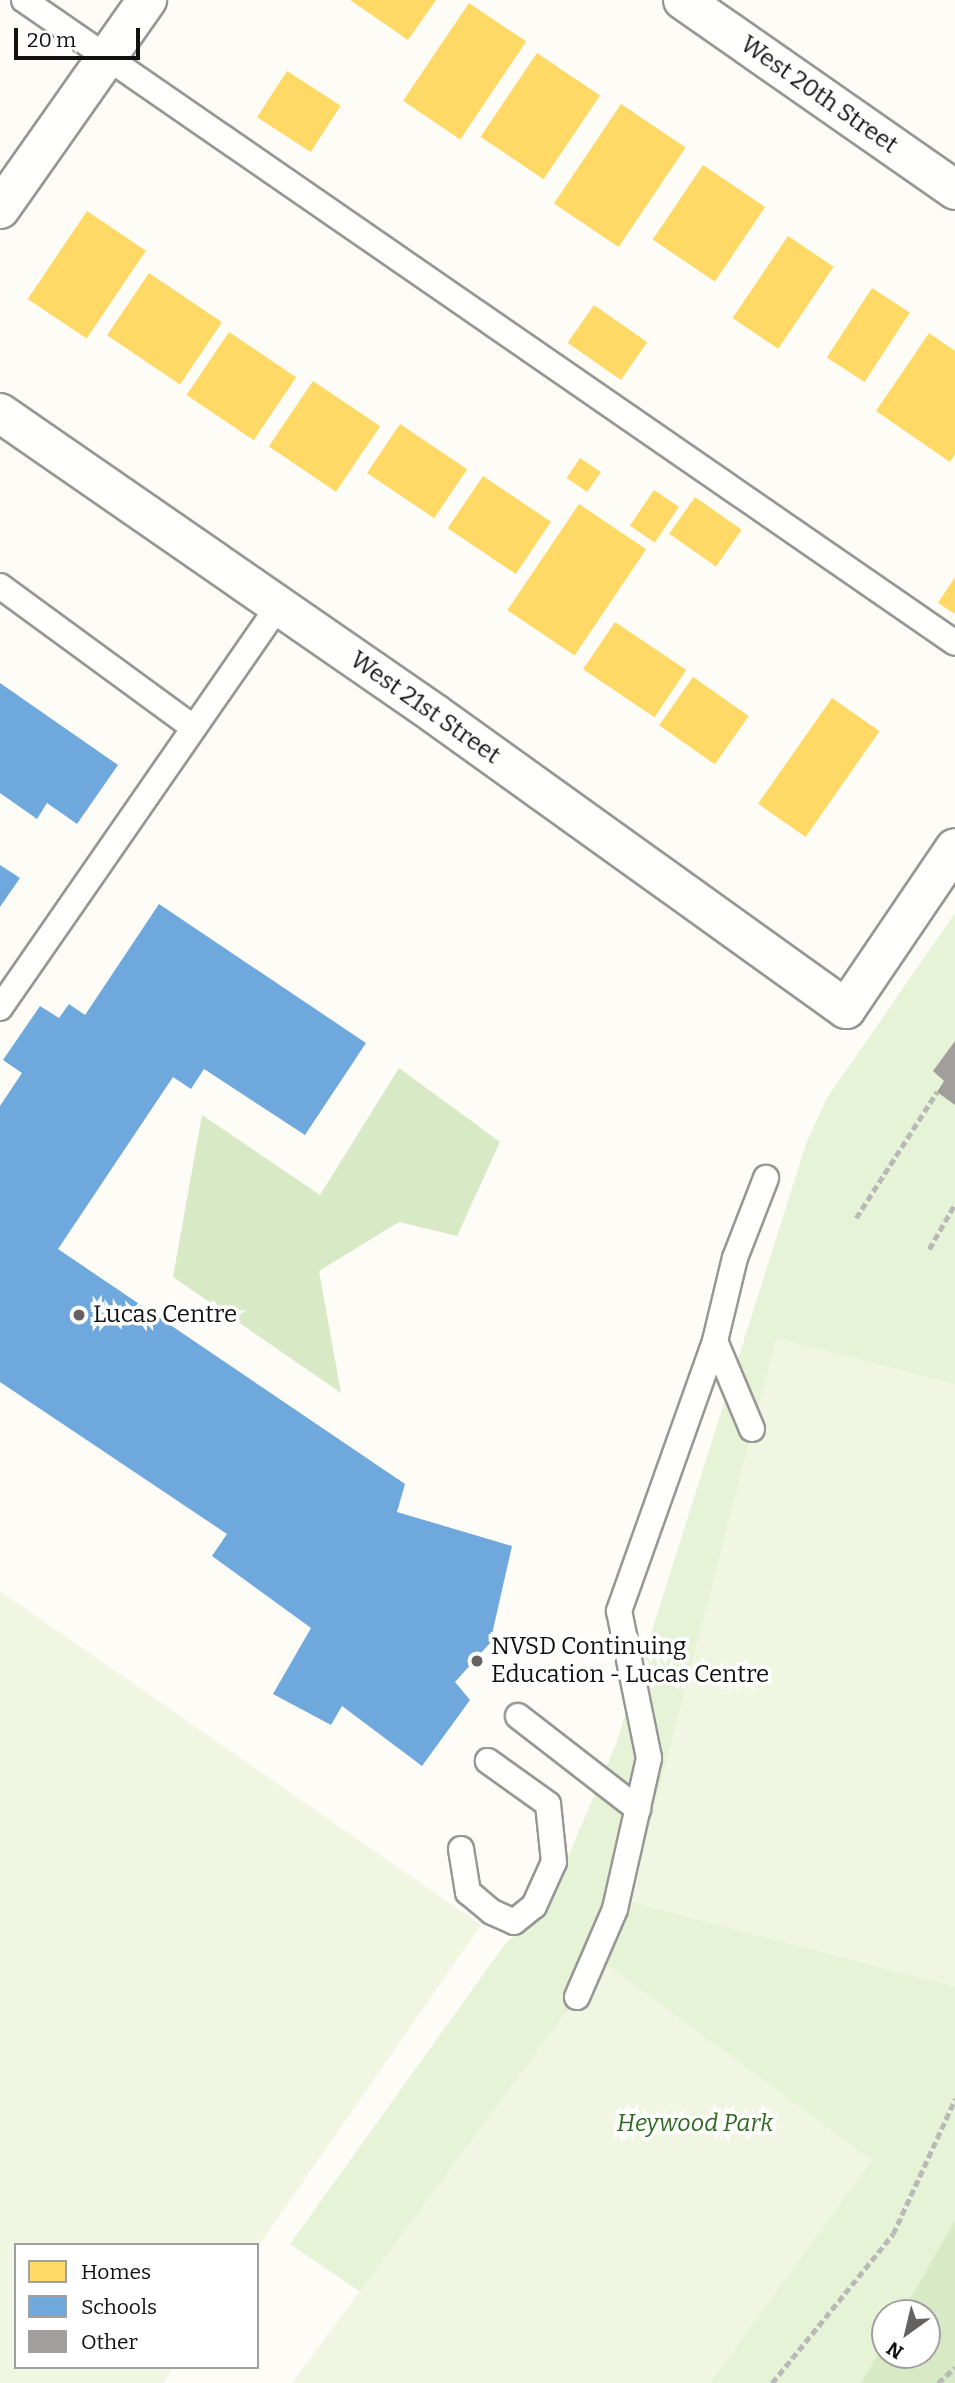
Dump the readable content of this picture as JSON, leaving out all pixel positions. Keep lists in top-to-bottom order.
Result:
{
  "streets": {
    "street": ["West 20th Street", "West 21st Street"]
  },
  "parks": ["Heywood Park"],
  "places": ["Lucas Centre", "NVSD Continuing Education - Lucas Centre"],
  "legend": ["Homes", "Schools", "Other"],
  "scale_bar": "20 m",
  "north": "bottom left"
}
